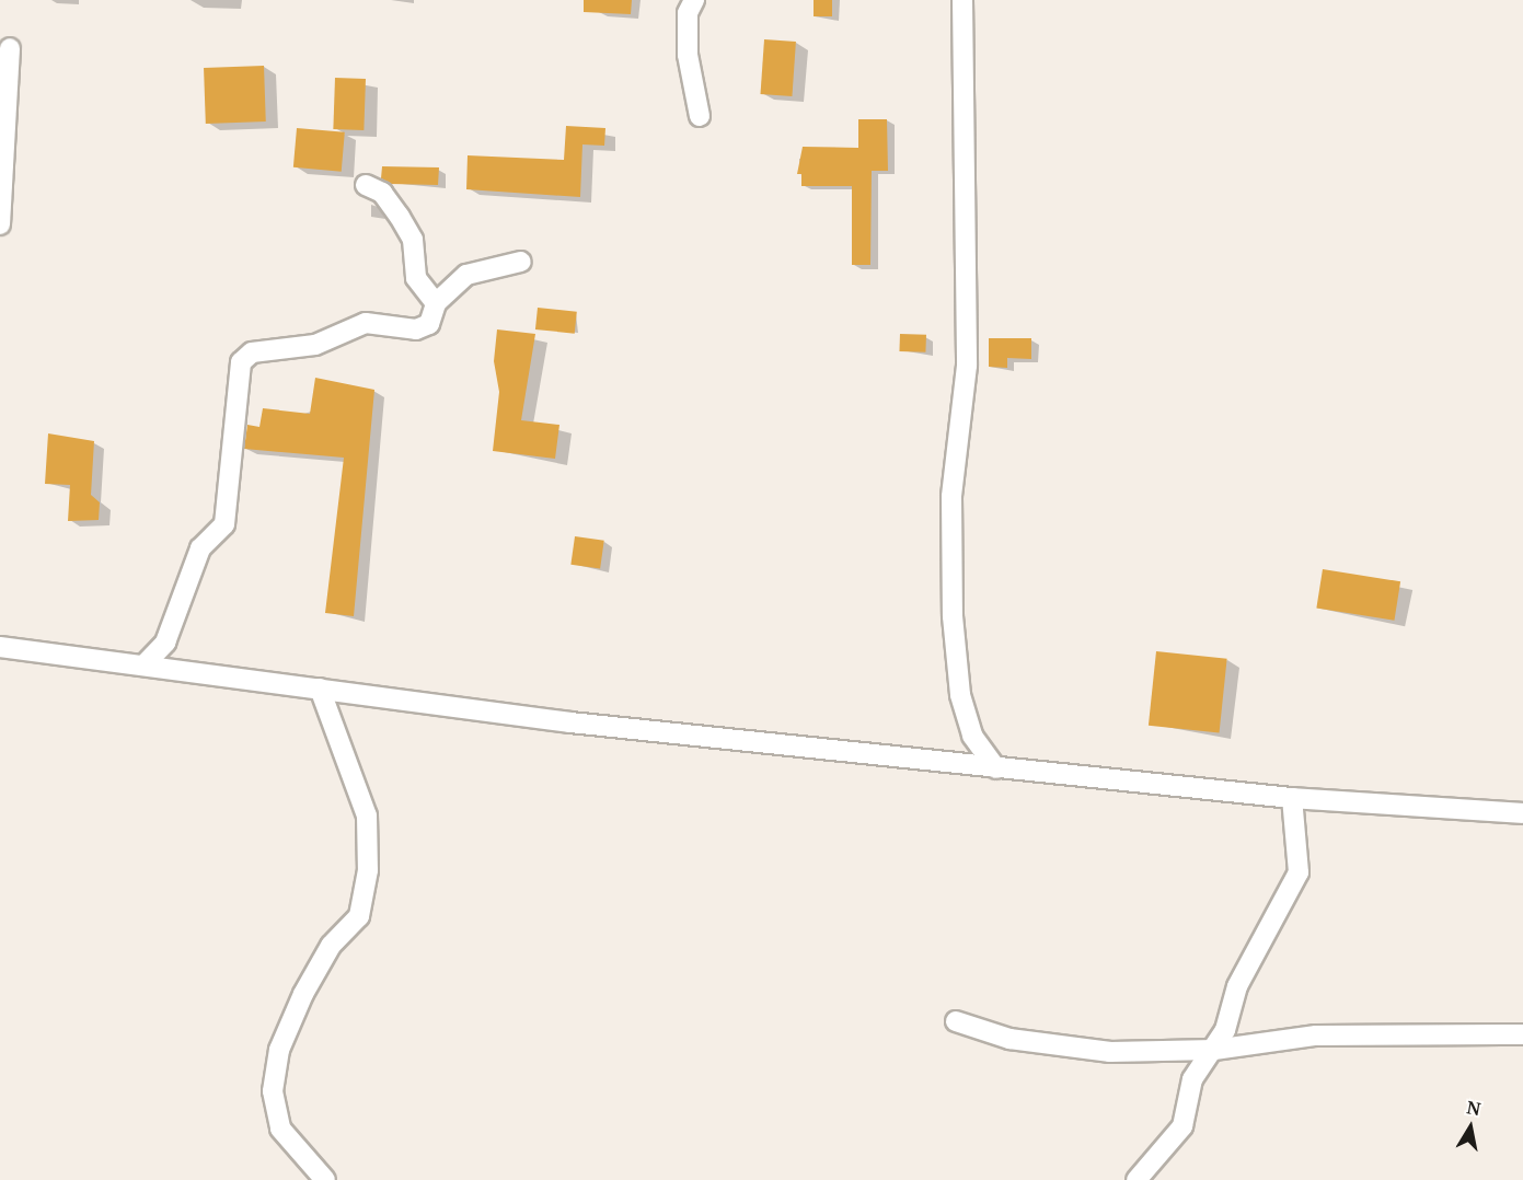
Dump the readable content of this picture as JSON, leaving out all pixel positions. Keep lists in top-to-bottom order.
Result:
{
  "north": "top"
}
